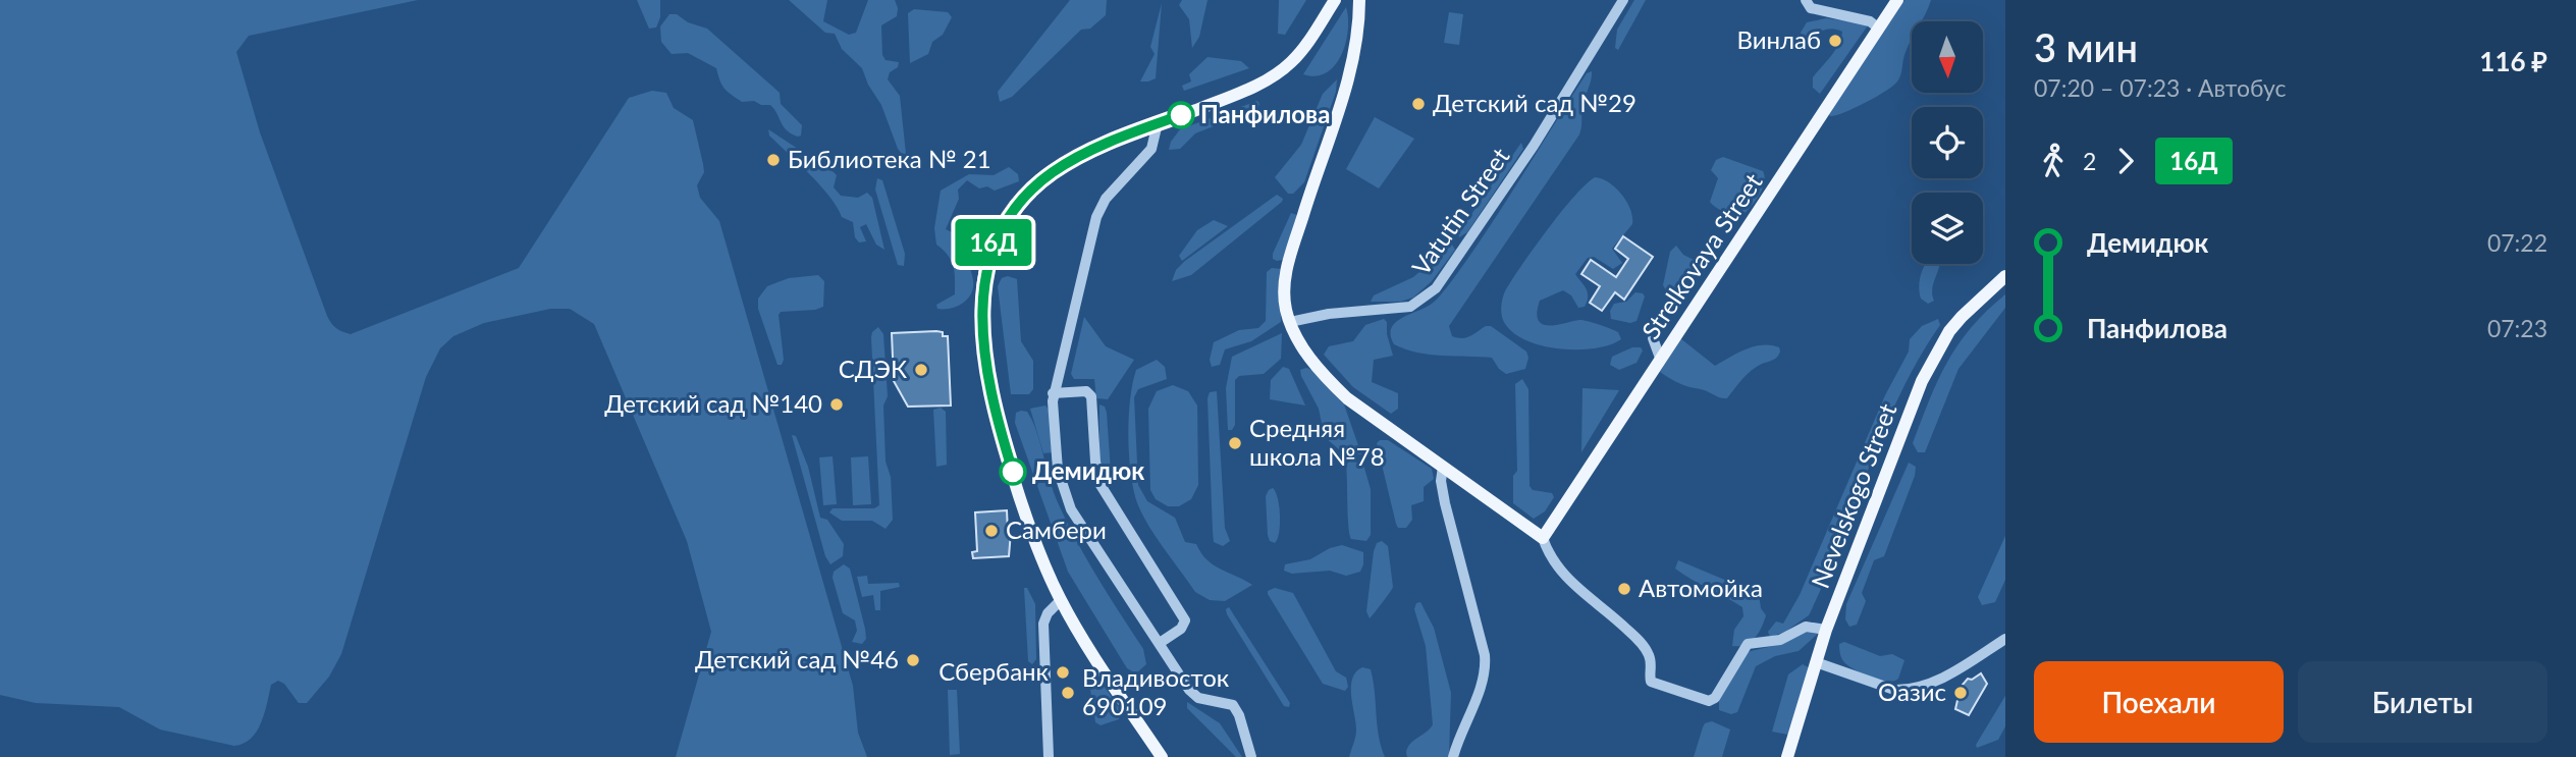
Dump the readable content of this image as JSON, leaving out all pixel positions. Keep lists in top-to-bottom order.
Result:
{
  "streets": {
    "main road": ["Strelkovaya Street", "Nevelskogo Street"],
    "street": ["Vatutin Street"]
  },
  "places": [
    "Винлаб",
    "Детский сад №29",
    "Панфилова",
    "Библиотека № 21",
    "СДЭК",
    "Детский сад №140",
    "Средняя школа №78",
    "Демидюк",
    "Самбери",
    "Автомойка",
    "Детский сад №46",
    "Сбербанк",
    "Владивосток 690109",
    "Оазис"
  ],
  "lines": ["bus line 16Д"],
  "north": "bottom",
  "page": {
    "on_map": "16Д",
    "heading": ["3 мин", "07:20 – 07:23 · Автобус", "116 ₽"],
    "legs": ["2", "16Д"],
    "list": [
      {
        "name": "Демидюк",
        "value": "07:22"
      },
      {
        "name": "Панфилова",
        "value": "07:23"
      }
    ],
    "buttons": ["Поехали", "Билеты"]
  }
}
